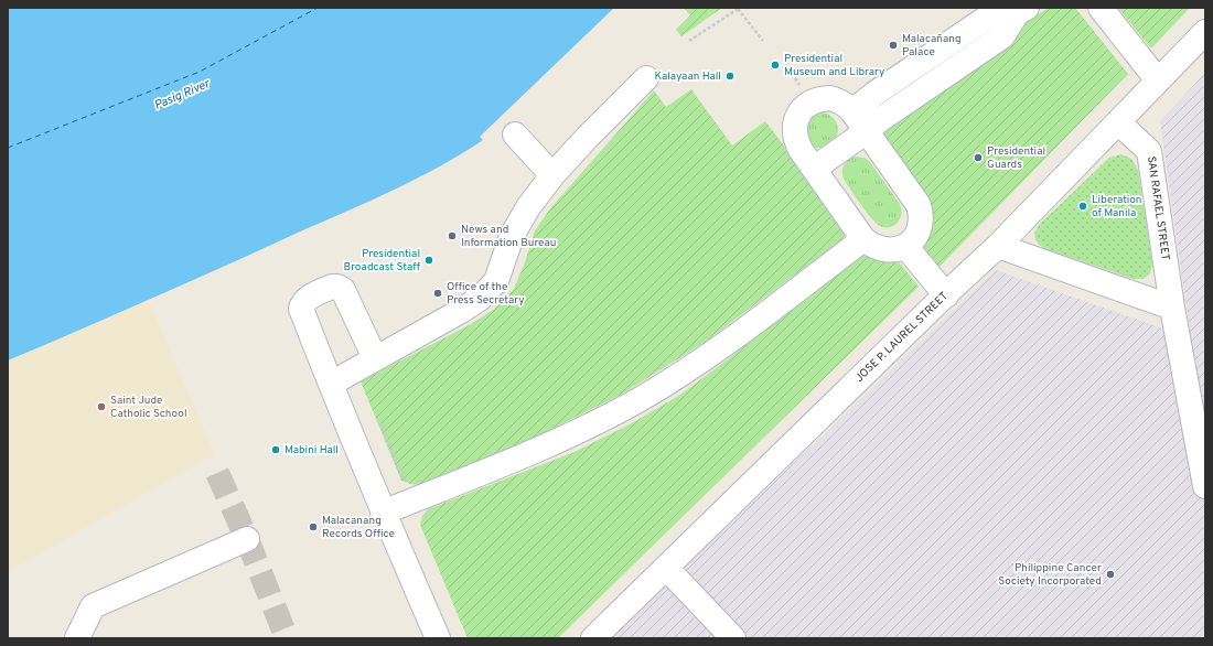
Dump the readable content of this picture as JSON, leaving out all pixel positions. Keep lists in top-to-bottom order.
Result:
{
  "streets": {
    "street": ["SAN RAFAEL STREET", "JOSE P. LAUREL STREET"]
  },
  "crossings": [
    ["SAN RAFAEL STREET", "JOSE P. LAUREL STREET"]
  ],
  "water": ["Pasig River"],
  "places": [
    "Malacañang Palace",
    "Presidential Museum and Library",
    "Kalayaan Hall",
    "Presidential Guards",
    "Liberation of Manila",
    "News and Information Bureau",
    "Presidential Broadcast Staff",
    "Office of the Press Secretary",
    "Saint Jude Catholic School",
    "Mabini Hall",
    "Malacanang Records Office",
    "Philippine Cancer Society Incorporated"
  ]
}
